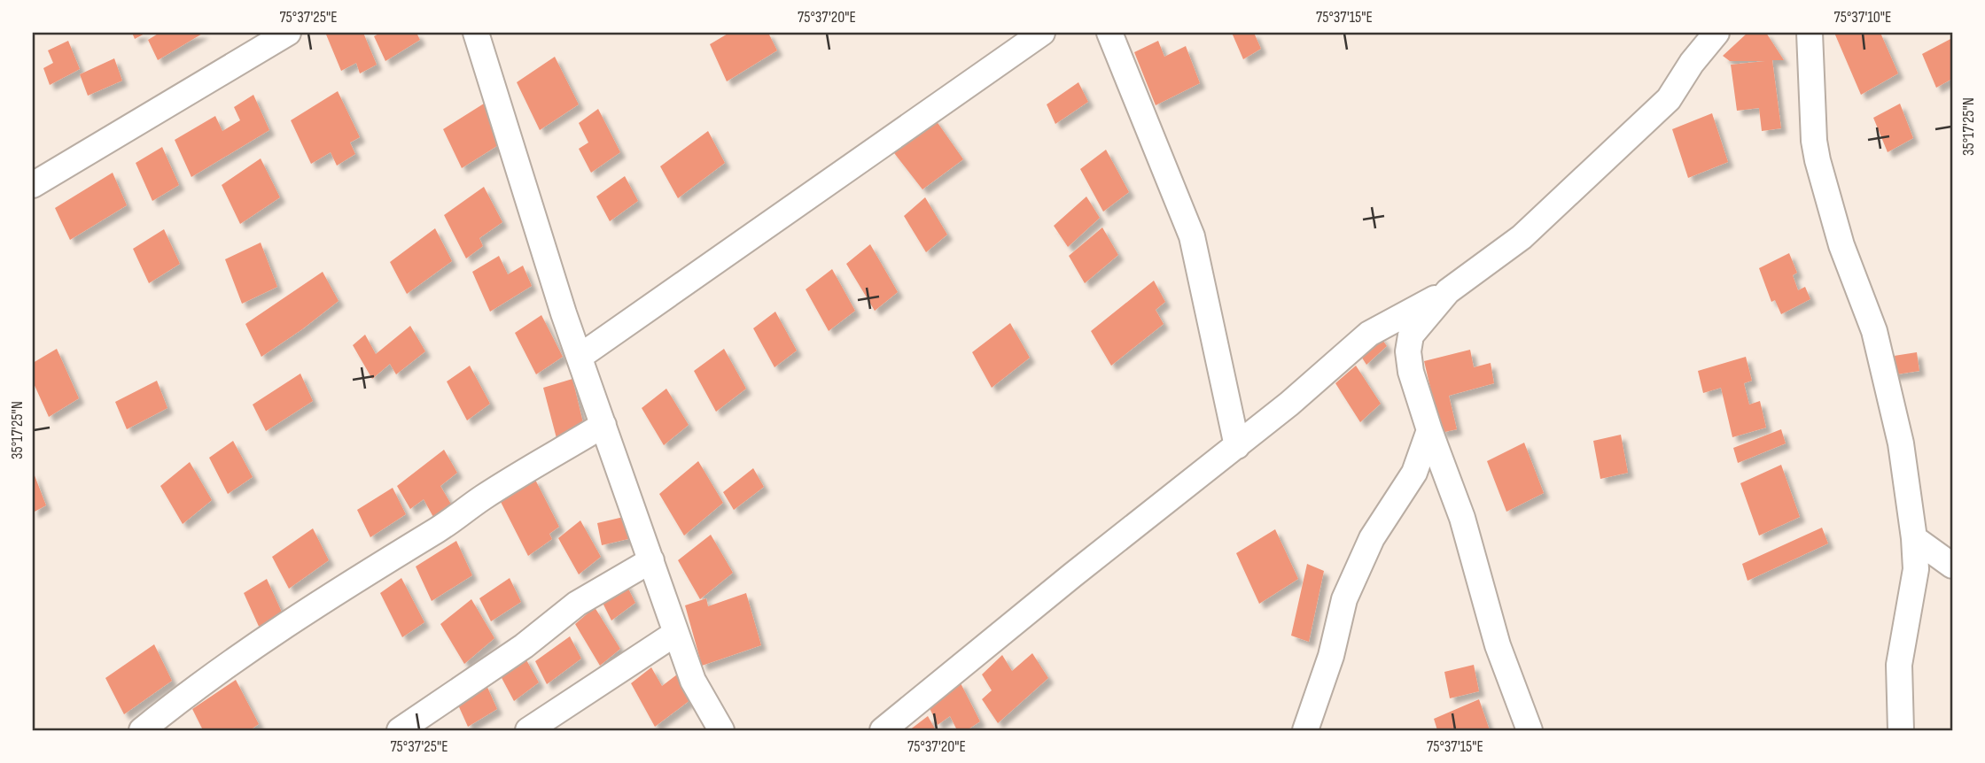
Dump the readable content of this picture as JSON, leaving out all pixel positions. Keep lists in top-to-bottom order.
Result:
{
  "coordinates": [
    "75°37'25\"E",
    "75°37'20\"E",
    "75°37'15\"E",
    "75°37'10\"E",
    "35°17'25\"N"
  ]
}
